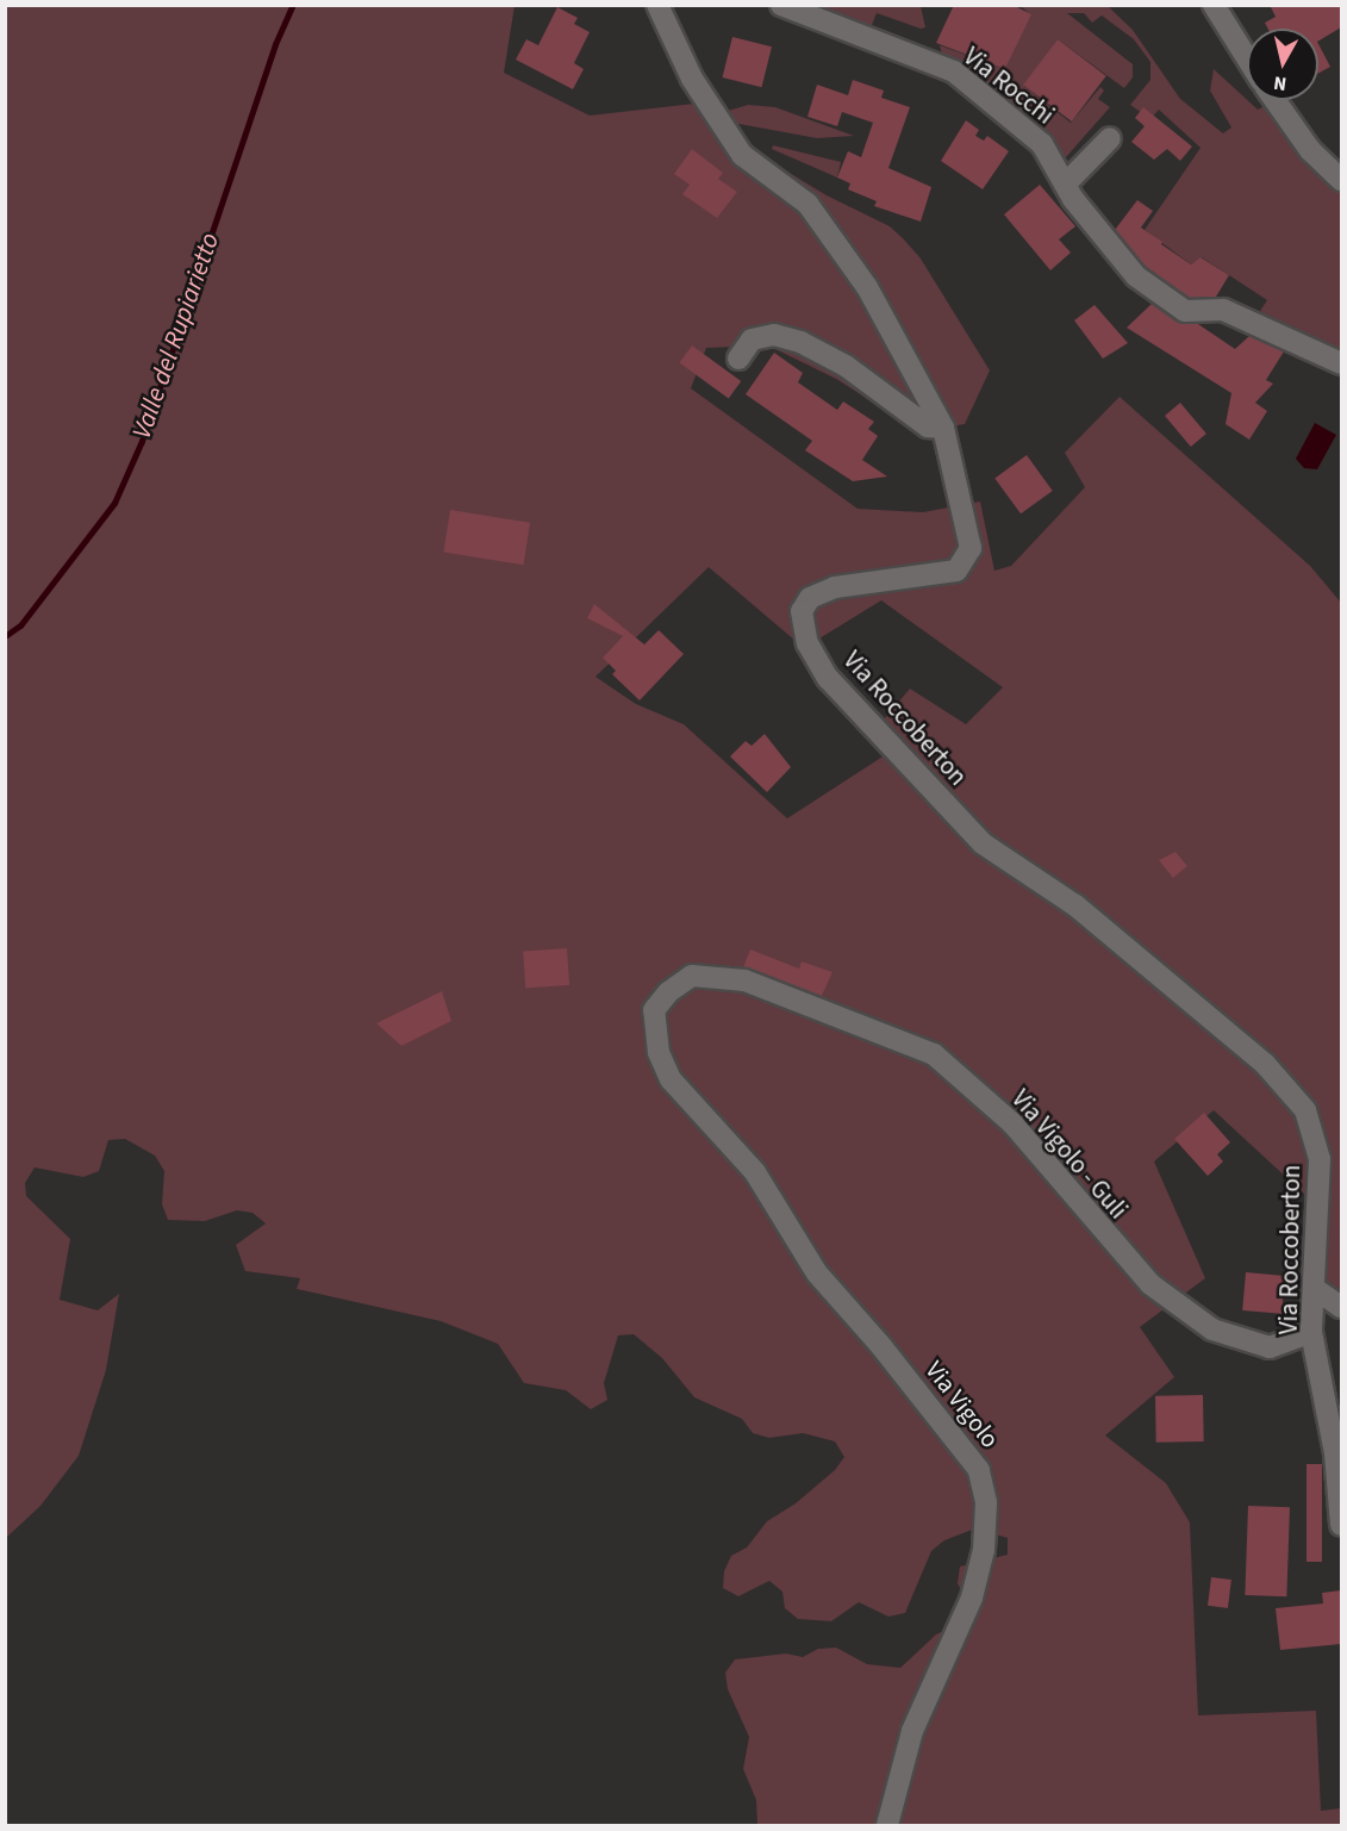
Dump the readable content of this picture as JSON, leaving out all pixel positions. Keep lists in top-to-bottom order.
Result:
{
  "streets": {
    "street": [
      "Via Rocchi",
      "Via Roccoberton",
      "Via Vigolo - Guli",
      "Via Vigolo"
    ]
  },
  "crossings": [
    ["Via Roccoberton", "Via Vigolo - Guli"],
    ["Via Vigolo - Guli", "Via Vigolo"]
  ],
  "water": ["Valle del Rupiarietto"],
  "north": "bottom"
}
